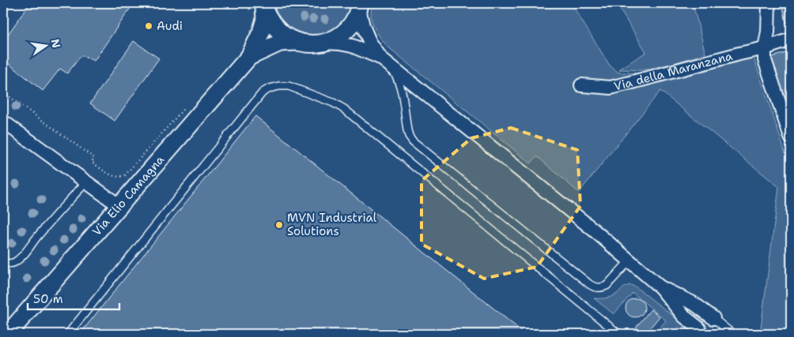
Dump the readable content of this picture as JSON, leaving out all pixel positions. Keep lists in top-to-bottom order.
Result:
{
  "streets": {
    "street": ["Via della Maranzana", "Via Elio Camagna"]
  },
  "places": ["Audi", "MVN Industrial Solutions"],
  "scale_bar": "50 m",
  "north": "right"
}
